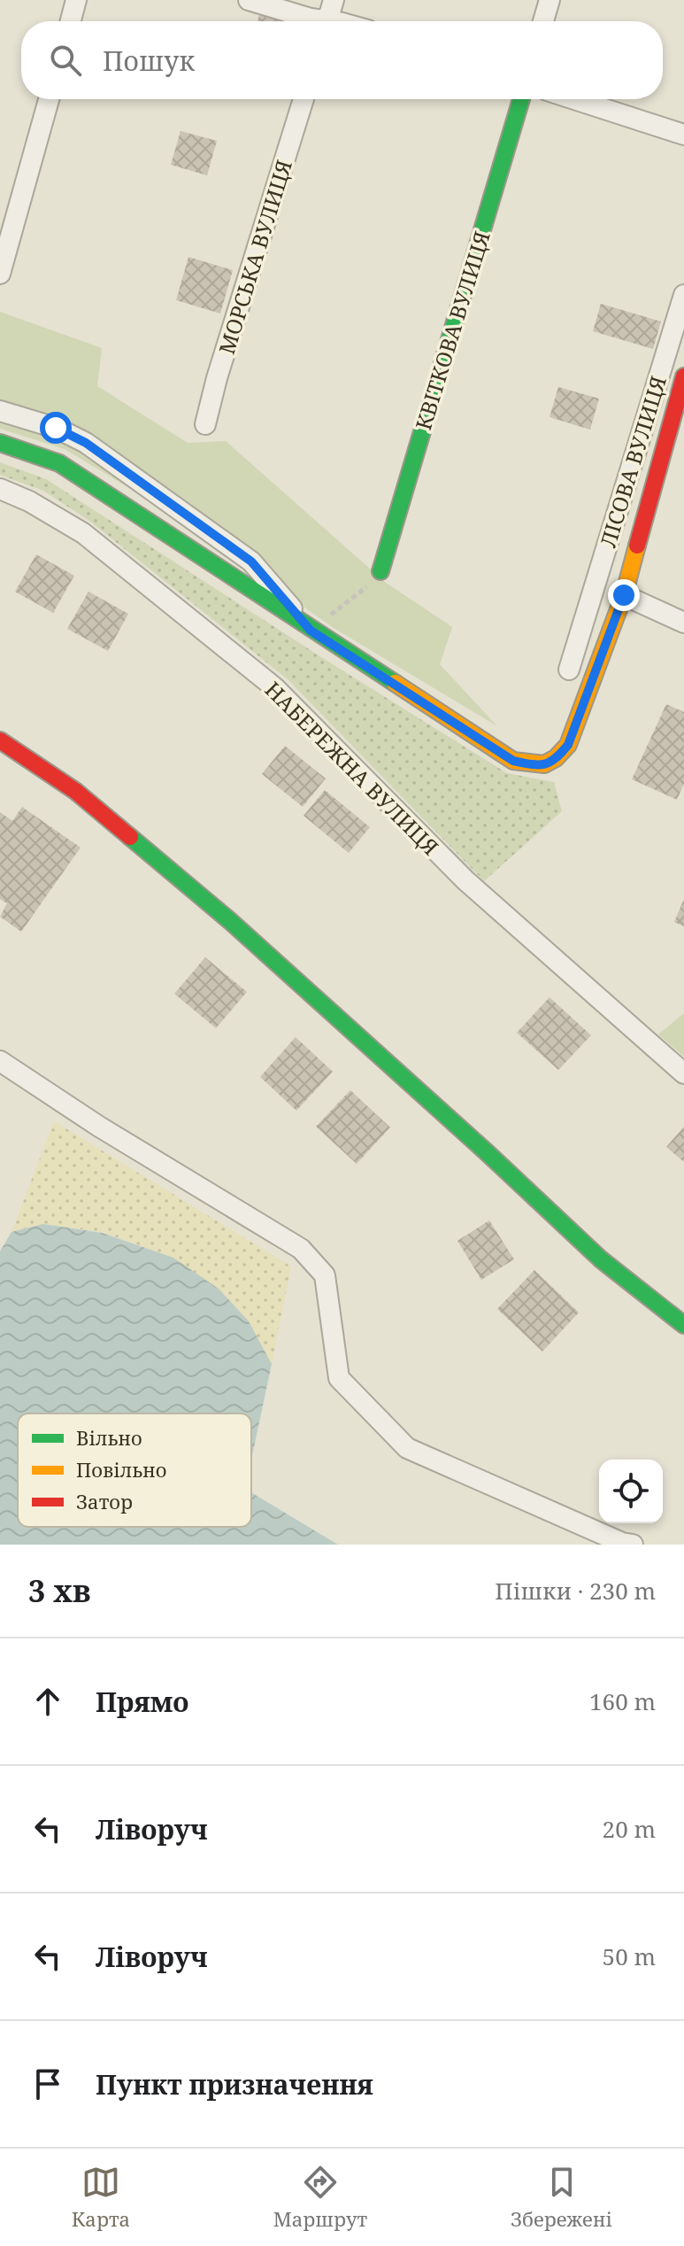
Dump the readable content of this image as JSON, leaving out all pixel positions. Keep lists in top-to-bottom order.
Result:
{
  "streets": {
    "street": [
      "МОРСЬКА ВУЛИЦЯ",
      "КВІТКОВА ВУЛИЦЯ",
      "ЛІСОВА ВУЛИЦЯ",
      "НАБЕРЕЖНА ВУЛИЦЯ"
    ]
  },
  "legend": ["Вільно", "Повільно", "Затор"],
  "page": {
    "search": "Пошук",
    "heading": ["3 хв", "Пішки · 230 m"],
    "list": [
      ["Прямо", "160 m"],
      ["Ліворуч", "20 m"],
      ["Ліворуч", "50 m"],
      "Пункт призначення"
    ],
    "nav": ["Карта", "Маршрут", "Збережені"]
  }
}
